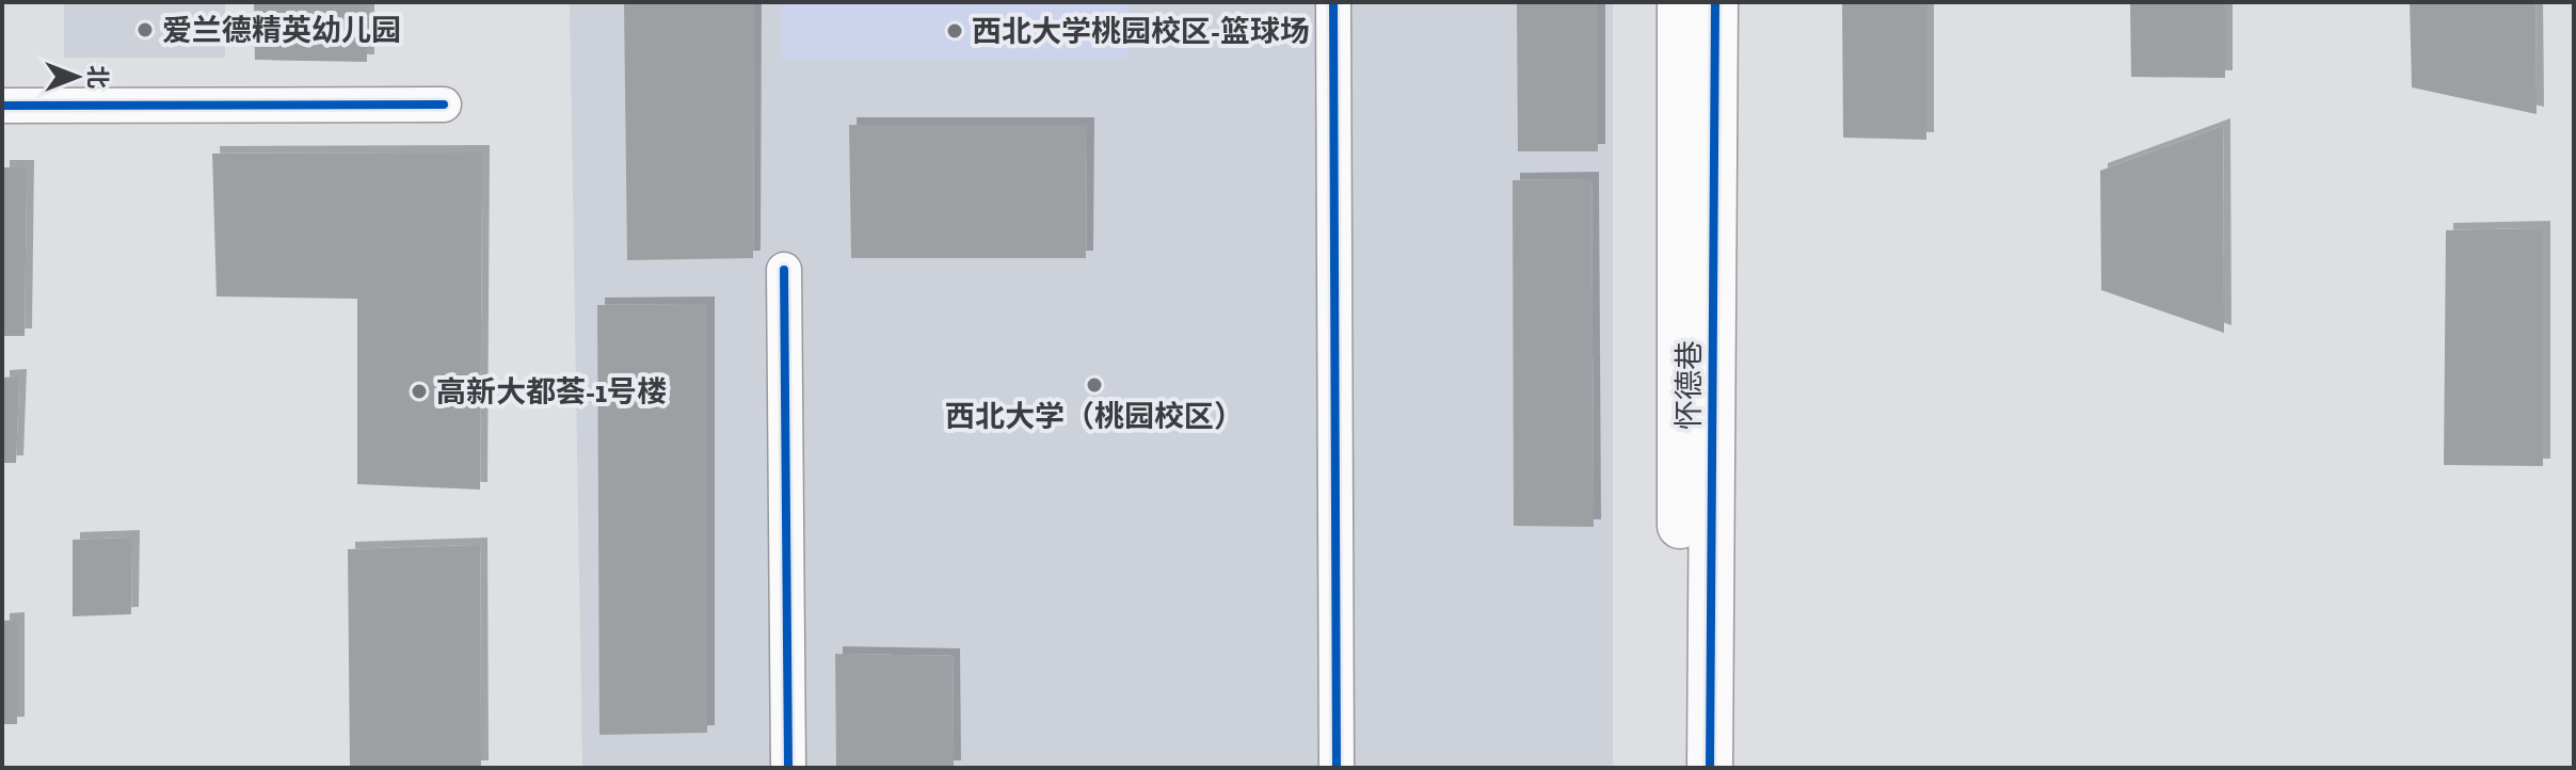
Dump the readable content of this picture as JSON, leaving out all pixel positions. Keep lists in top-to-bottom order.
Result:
{
  "streets": {
    "street": ["怀德巷"]
  },
  "places": [
    "爱兰德精英幼儿园",
    "西北大学桃园校区-篮球场",
    "西北大学（桃园校区）",
    "高新大都荟-1号楼"
  ],
  "north": "right"
}
